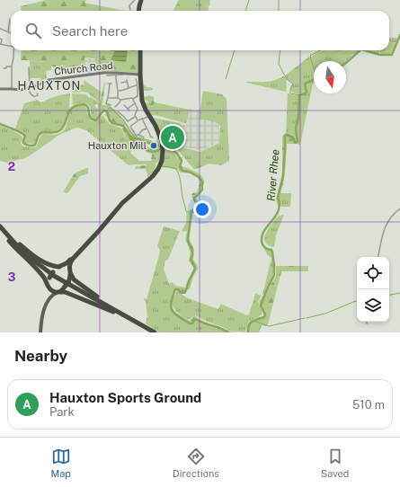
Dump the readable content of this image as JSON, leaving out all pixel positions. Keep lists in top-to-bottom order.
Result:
{
  "streets": {
    "street": ["Church Road"]
  },
  "districts": ["HAUXTON"],
  "water": ["River Rhee"],
  "places": ["Hauxton Mill"],
  "north": "bottom",
  "page": {
    "search": "Search here",
    "pins": "A",
    "heading": "Nearby",
    "list": [
      {
        "mark": "A",
        "name": "Hauxton Sports Ground",
        "note": "Park",
        "value": "510 m"
      }
    ],
    "nav": ["Map", "Directions", "Saved"]
  },
  "grid": {
    "rows": ["2", "3"]
  }
}
